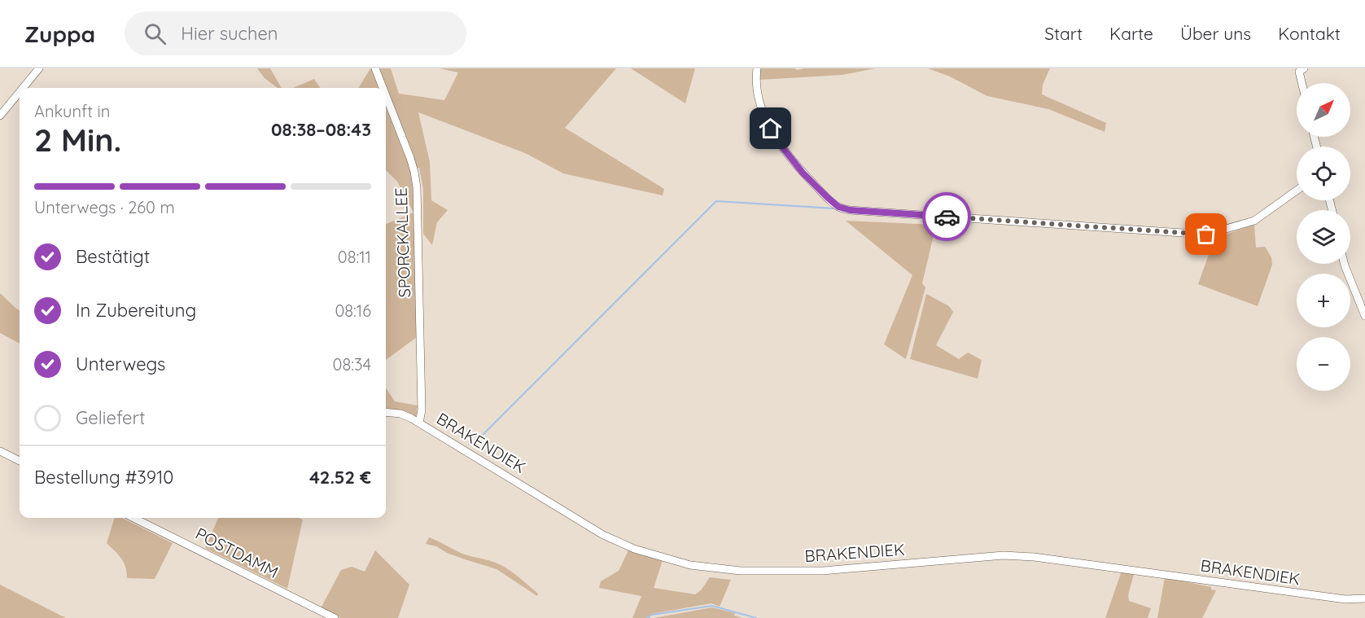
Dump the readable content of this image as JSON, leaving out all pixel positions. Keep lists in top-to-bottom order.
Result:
{
  "streets": {
    "street": ["SPORCKALLEE", "BRAKENDIEK", "POSTDAMM"]
  },
  "crossings": [
    ["SPORCKALLEE", "BRAKENDIEK"]
  ],
  "north": "top right",
  "page": {
    "header": "Zuppa",
    "search": "Hier suchen",
    "nav": [
      "Start",
      "Karte",
      "Über uns",
      "Kontakt"
    ],
    "map_buttons": ["+", "−"],
    "heading": ["2 Min.", "Ankunft in", "08:38–08:43"],
    "panel": ["Bestellung #3910", "42.52 €"],
    "bar": "Unterwegs · 260 m",
    "list": [
      ["Bestätigt", "08:11"],
      ["In Zubereitung", "08:16"],
      ["Unterwegs", "08:34"],
      "Geliefert"
    ]
  }
}
